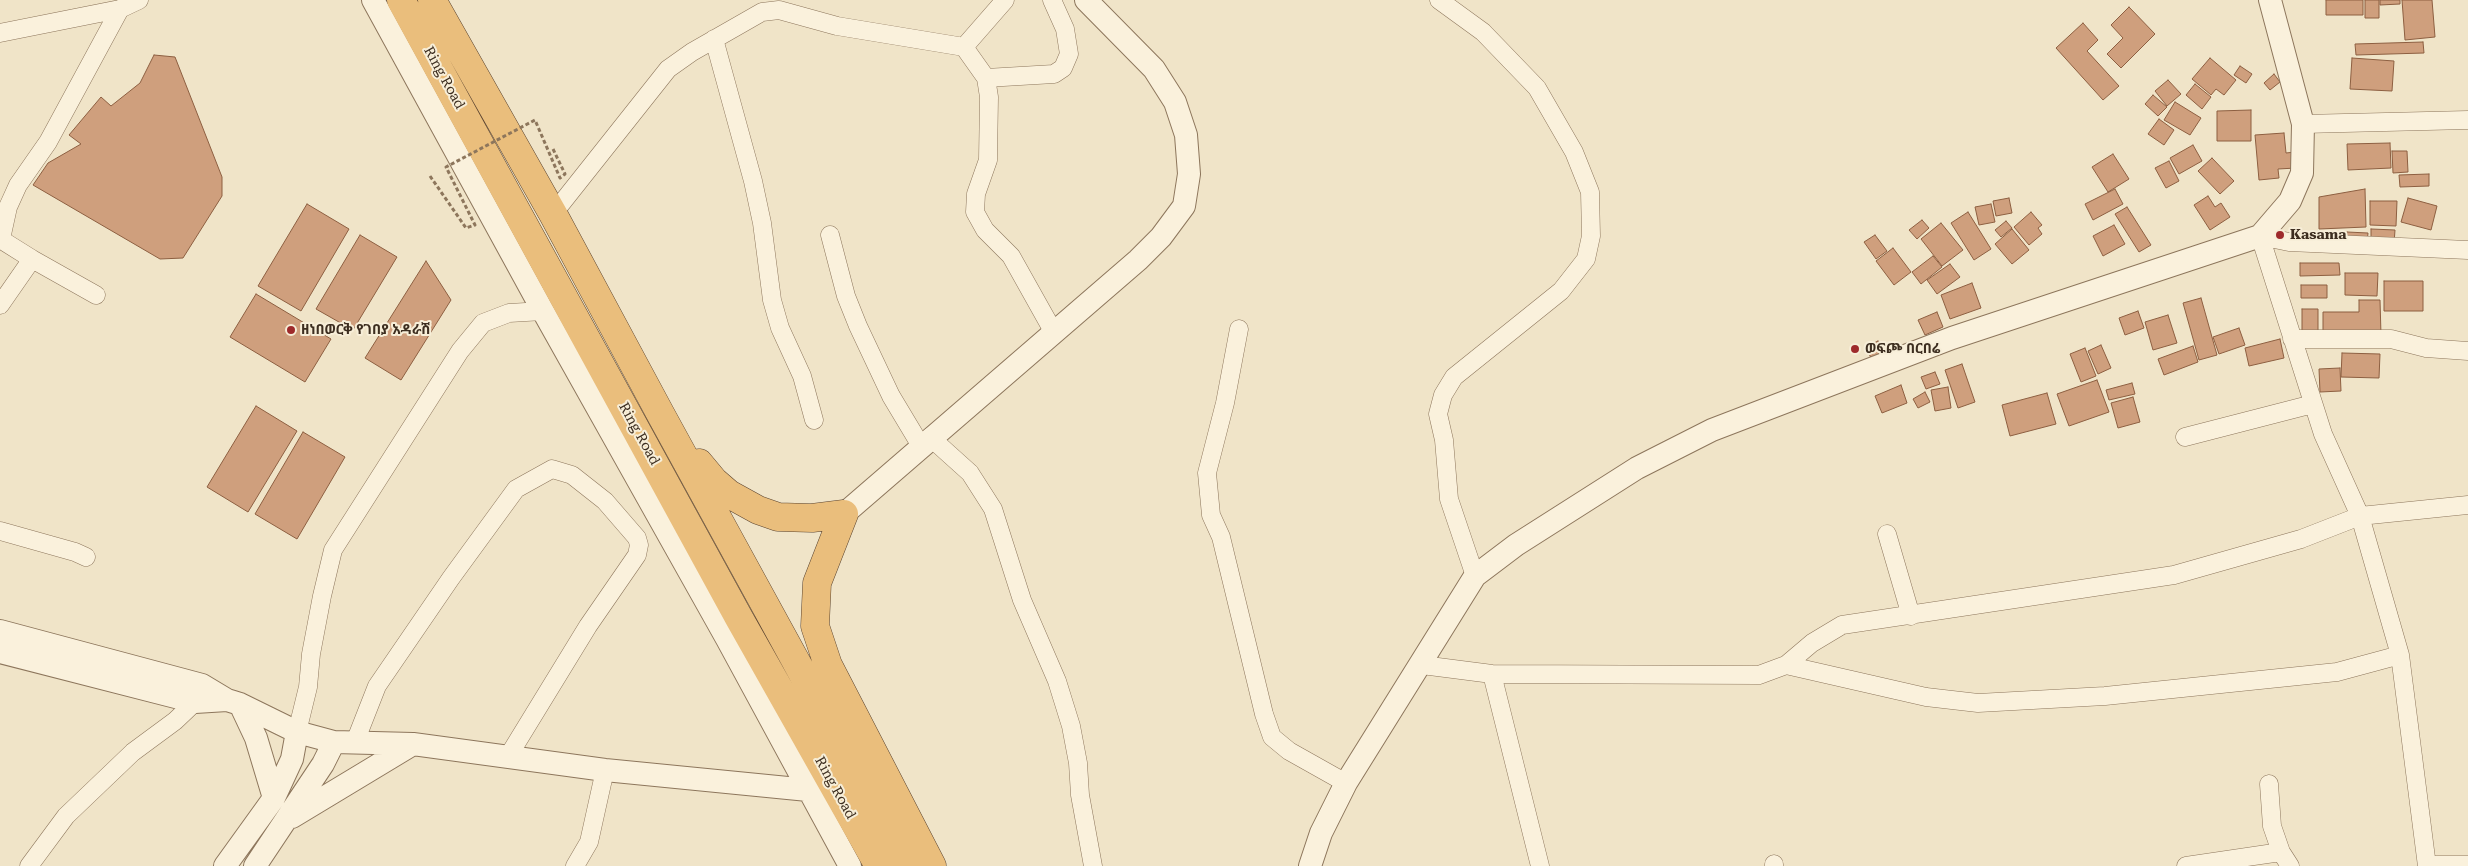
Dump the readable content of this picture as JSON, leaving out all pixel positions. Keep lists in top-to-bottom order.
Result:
{
  "streets": {
    "highway": ["Ring Road"]
  },
  "places": ["Kasama", "ዘነበወርቅ የገበያ አዳራሽ", "ወፍጮ በርበሬ"]
}
